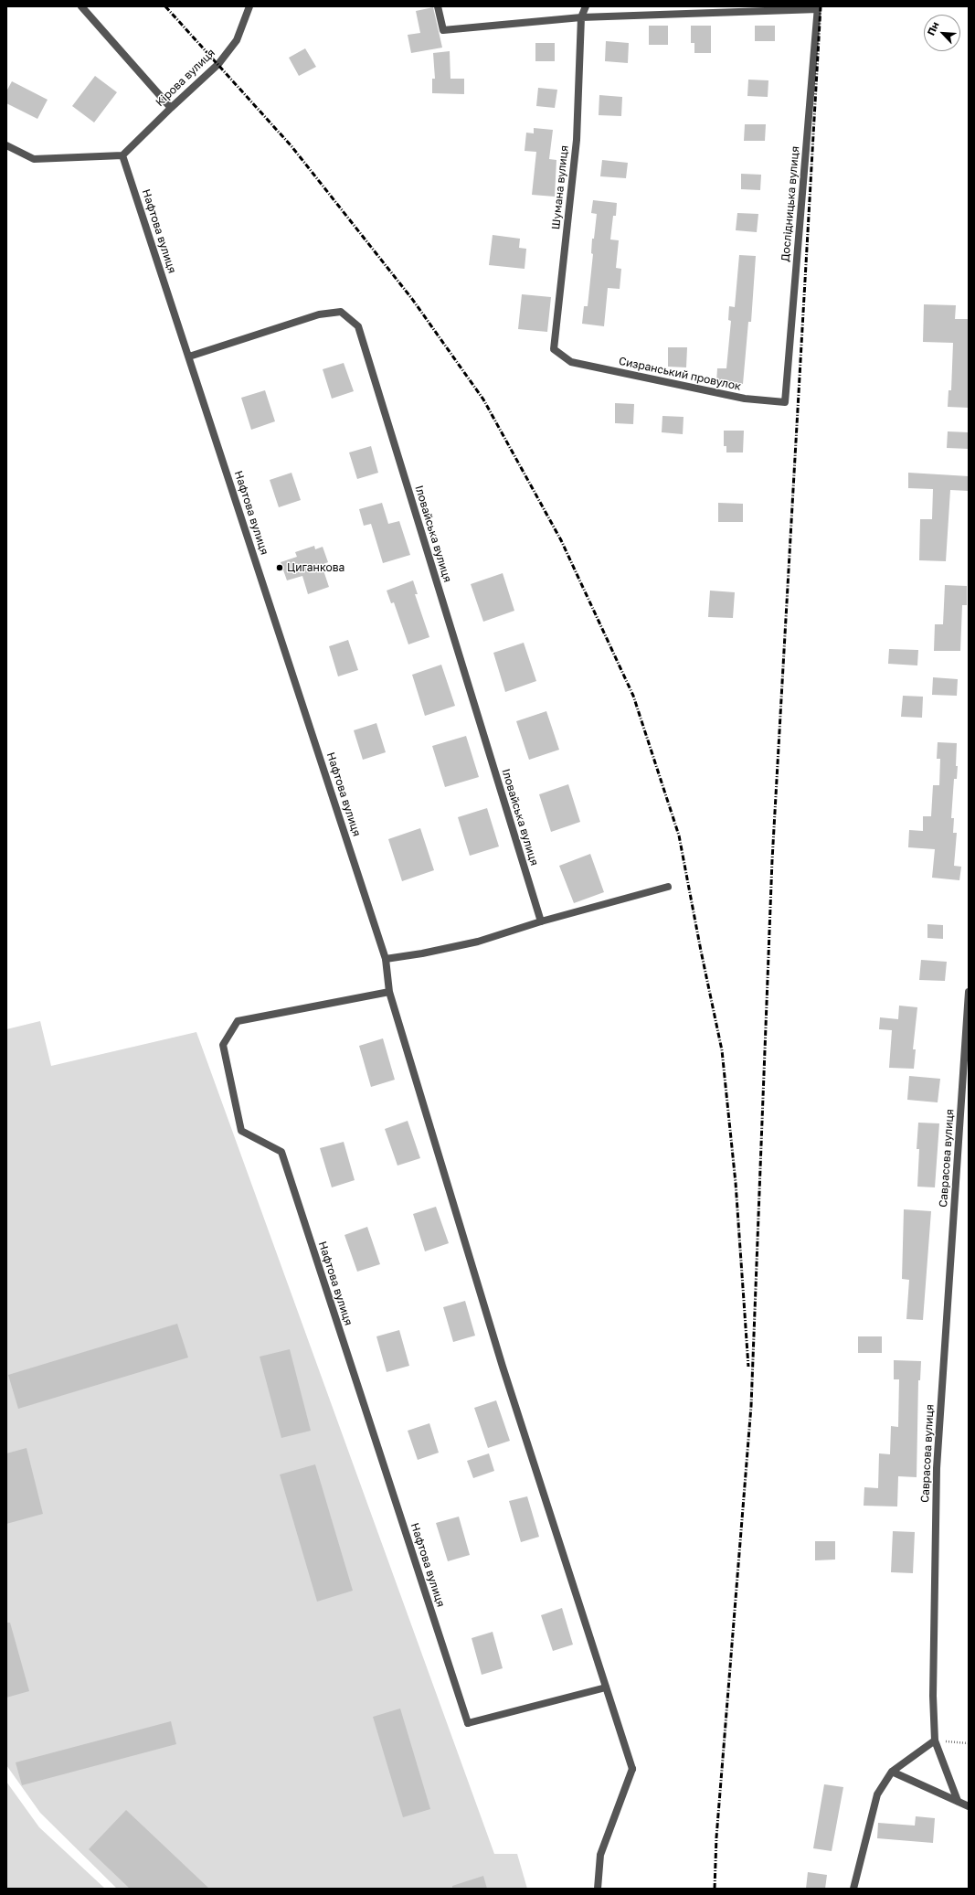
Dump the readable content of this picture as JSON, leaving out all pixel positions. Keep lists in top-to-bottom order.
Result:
{
  "streets": {
    "street": [
      "Кірова вулиця",
      "Шумана вулиця",
      "Дослідницька вулиця",
      "Нафтова вулиця",
      "Сизранський провулок",
      "Іловайська вулиця",
      "Саврасова вулиця"
    ]
  },
  "crossings": [
    ["Кірова вулиця", "Нафтова вулиця"],
    ["Шумана вулиця", "Сизранський провулок"],
    ["Дослідницька вулиця", "Сизранський провулок"],
    ["Нафтова вулиця", "Іловайська вулиця"]
  ],
  "places": ["Циганкова"],
  "north": "top left"
}
